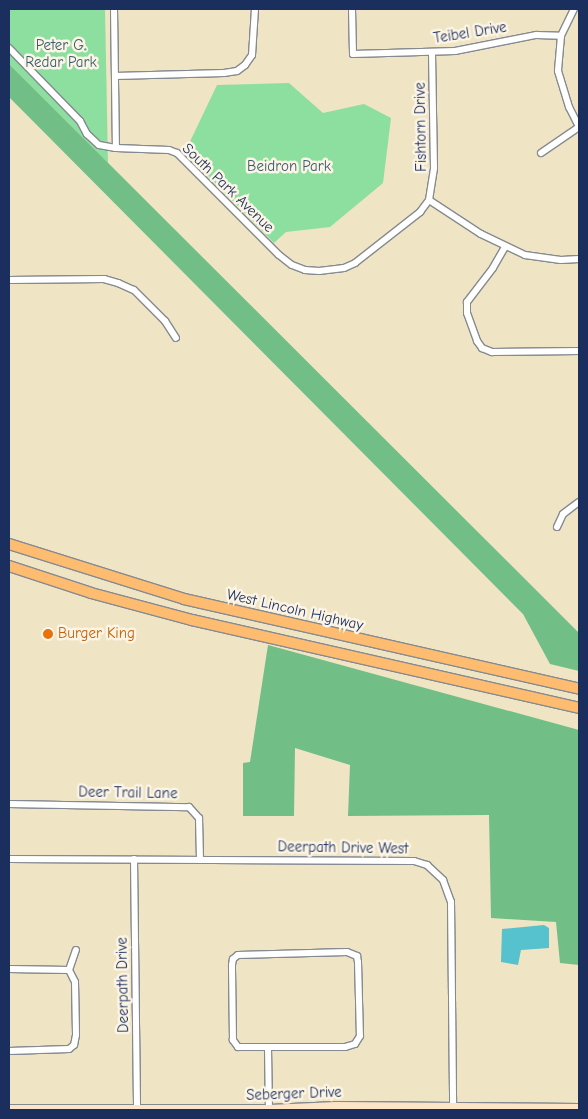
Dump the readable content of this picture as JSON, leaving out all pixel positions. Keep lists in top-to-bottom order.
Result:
{
  "streets": {
    "main road": ["West Lincoln Highway"],
    "street": [
      "Teibel Drive",
      "Fishtorn Drive",
      "South Park Avenue",
      "Deer Trail Lane",
      "Deerpath Drive West",
      "Deerpath Drive",
      "Seberger Drive"
    ]
  },
  "crossings": [
    ["Teibel Drive", "Fishtorn Drive"],
    ["Fishtorn Drive", "South Park Avenue"],
    ["Deer Trail Lane", "Deerpath Drive West"],
    ["Deerpath Drive West", "Deerpath Drive"],
    ["Deerpath Drive West", "Seberger Drive"],
    ["Deerpath Drive", "Seberger Drive"]
  ],
  "parks": ["Peter G. Redar Park", "Beidron Park"],
  "places": ["Burger King"]
}
